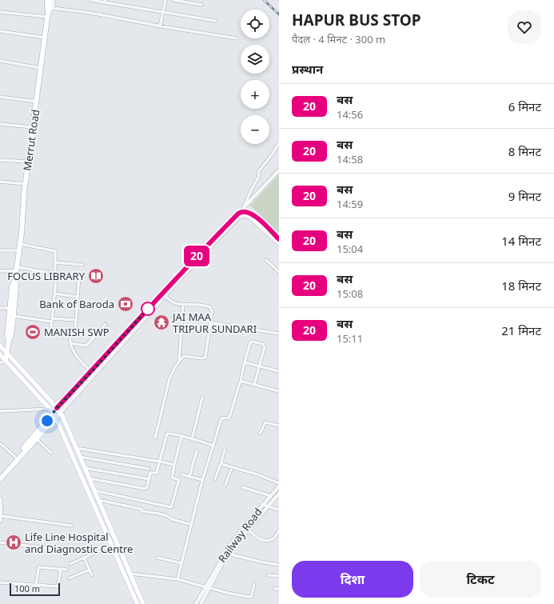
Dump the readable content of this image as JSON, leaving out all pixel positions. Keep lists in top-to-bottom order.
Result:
{
  "streets": {
    "main road": ["Merrut Road"],
    "street": ["Railway Road"]
  },
  "places": {
    "library": ["FOCUS LIBRARY"],
    "bank": ["Bank of Baroda"],
    "temple": ["JAI MAA TRIPUR SUNDARI"],
    "sports": ["MANISH SWP"],
    "hospital": ["Life Line Hospital and Diagnostic Centre"]
  },
  "lines": ["bus line 20"],
  "scale_bar": "100 m",
  "page": {
    "on_map": "20",
    "heading": [
      ["HAPUR BUS STOP", "पैदल · 4 मिनट · 300 m"],
      "प्रस्थान"
    ],
    "map_buttons": ["+", "−"],
    "list": [
      {
        "mark": "20",
        "name": "बस",
        "note": "14:56",
        "value": "6 मिनट"
      },
      {
        "mark": "20",
        "name": "बस",
        "note": "14:58",
        "value": "8 मिनट"
      },
      {
        "mark": "20",
        "name": "बस",
        "note": "14:59",
        "value": "9 मिनट"
      },
      {
        "mark": "20",
        "name": "बस",
        "note": "15:04",
        "value": "14 मिनट"
      },
      {
        "mark": "20",
        "name": "बस",
        "note": "15:08",
        "value": "18 मिनट"
      },
      {
        "mark": "20",
        "name": "बस",
        "note": "15:11",
        "value": "21 मिनट"
      }
    ],
    "buttons": ["दिशा", "टिकट"],
    "scale": "100 m"
  }
}
